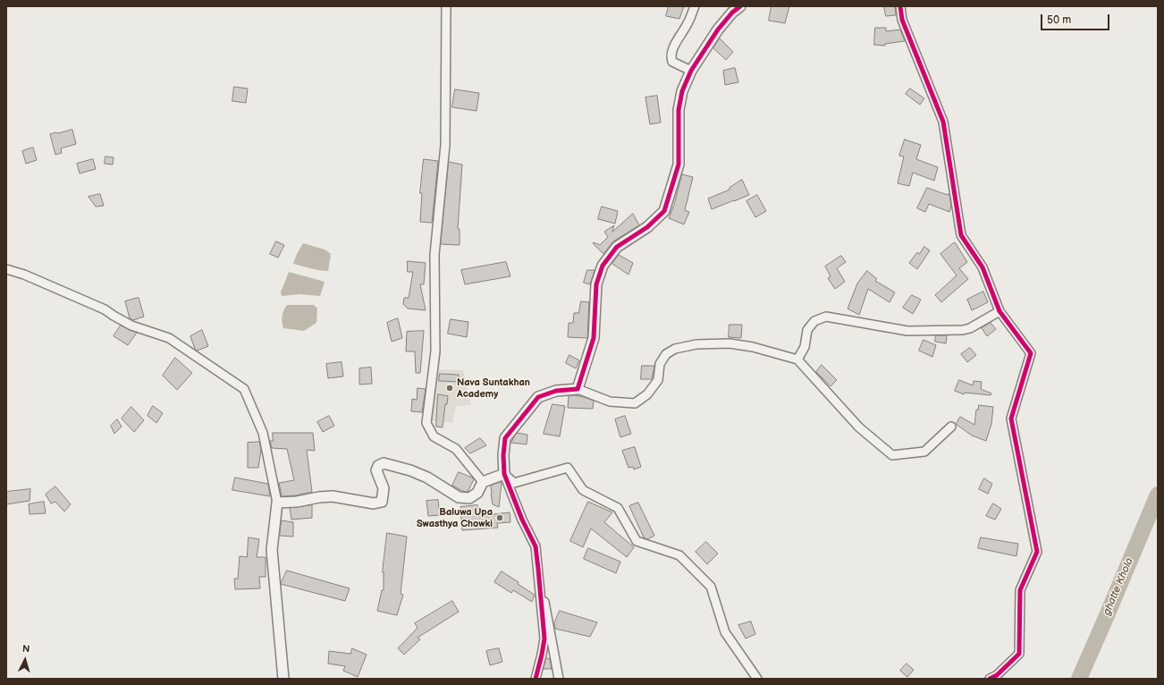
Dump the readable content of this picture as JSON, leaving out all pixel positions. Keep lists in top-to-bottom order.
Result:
{
  "water": ["ghatte Khola"],
  "places": ["Nava Suntakhan Academy", "Baluwa Upa Swasthya Chowki"],
  "scale_bar": "50 m",
  "north": "top"
}
